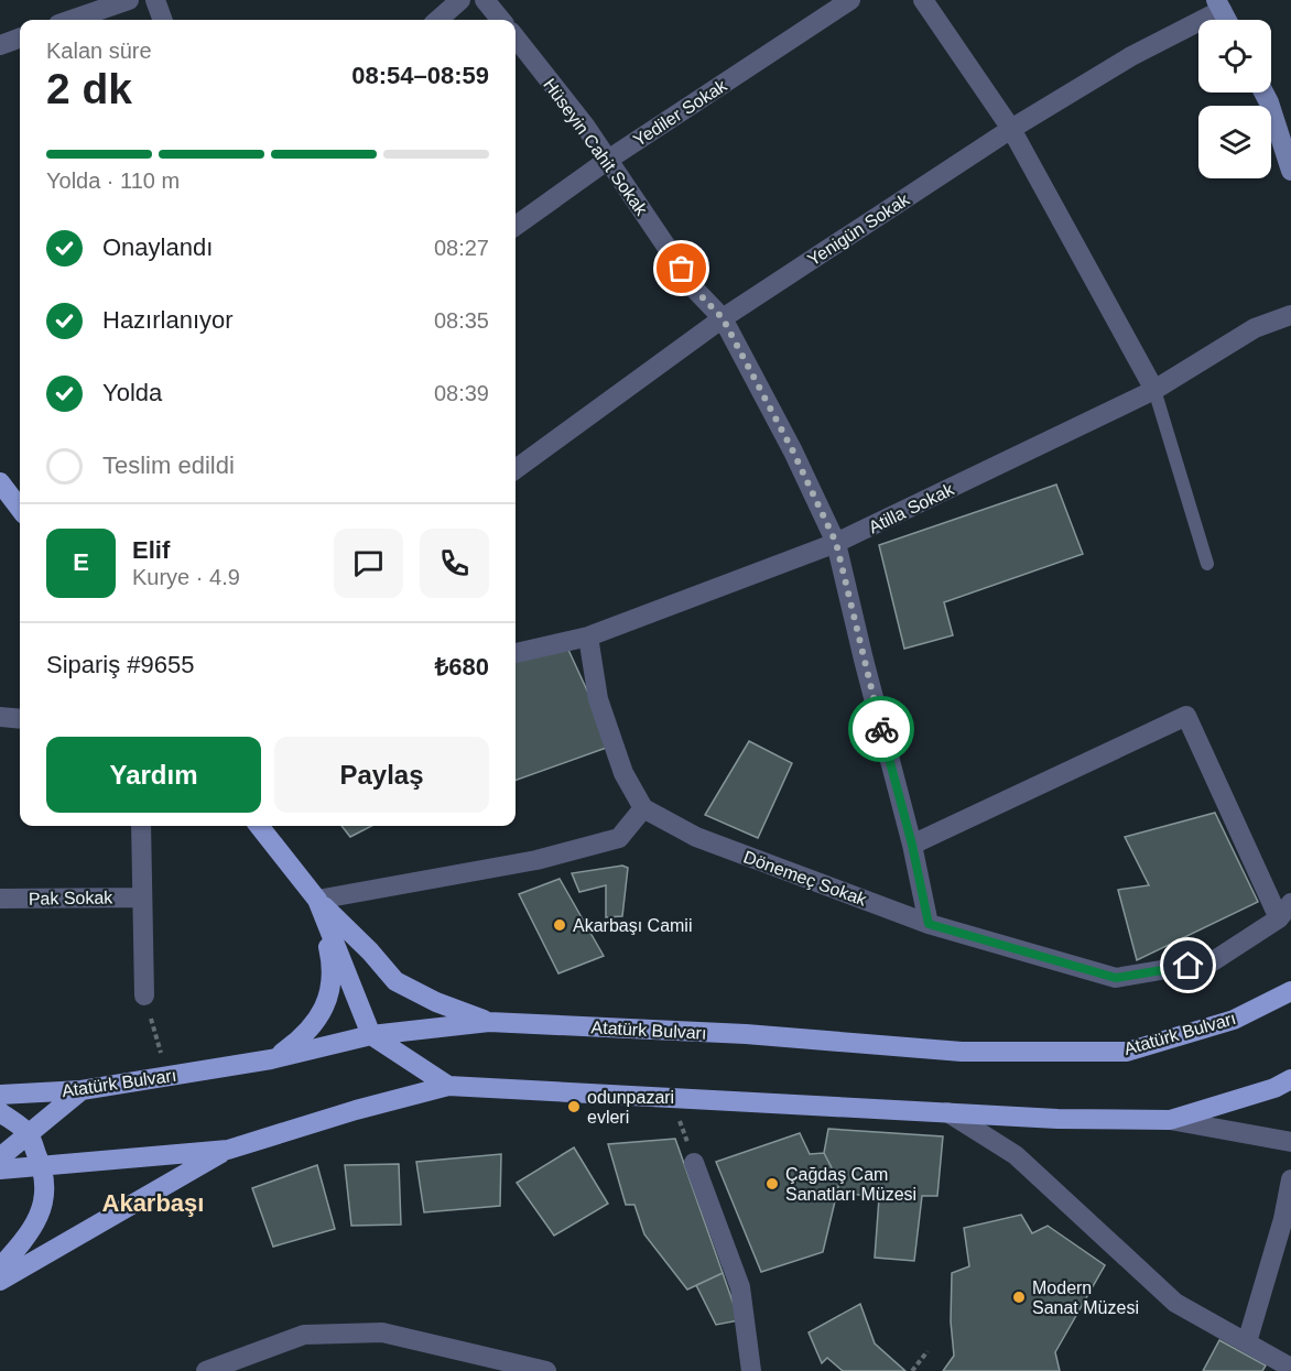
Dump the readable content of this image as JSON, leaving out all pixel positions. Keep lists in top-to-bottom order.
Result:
{
  "streets": {
    "main road": ["Atatürk Bulvarı"],
    "street": [
      "Yediler Sokak",
      "Hüseyin Cahit Sokak",
      "Yenigün Sokak",
      "Atilla Sokak",
      "Dönemeç Sokak",
      "Pak Sokak"
    ]
  },
  "crossings": [
    ["Yediler Sokak", "Hüseyin Cahit Sokak"],
    ["Hüseyin Cahit Sokak", "Yenigün Sokak"],
    ["Hüseyin Cahit Sokak", "Atilla Sokak"],
    ["Hüseyin Cahit Sokak", "Dönemeç Sokak"]
  ],
  "districts": ["Akarbaşı"],
  "places": [
    "Akarbaşı Camii",
    "odunpazari evleri",
    "Çağdaş Cam Sanatları Müzesi",
    "Modern Sanat Müzesi"
  ],
  "page": {
    "heading": ["2 dk", "Kalan süre", "08:54–08:59"],
    "panel": [
      "Elif",
      "Kurye · 4.9",
      "Sipariş #9655",
      "₺680"
    ],
    "bar": "Yolda · 110 m",
    "list": [
      ["Onaylandı", "08:27"],
      ["Hazırlanıyor", "08:35"],
      ["Yolda", "08:39"],
      "Teslim edildi"
    ],
    "round": "E",
    "buttons": ["Yardım", "Paylaş"]
  }
}
